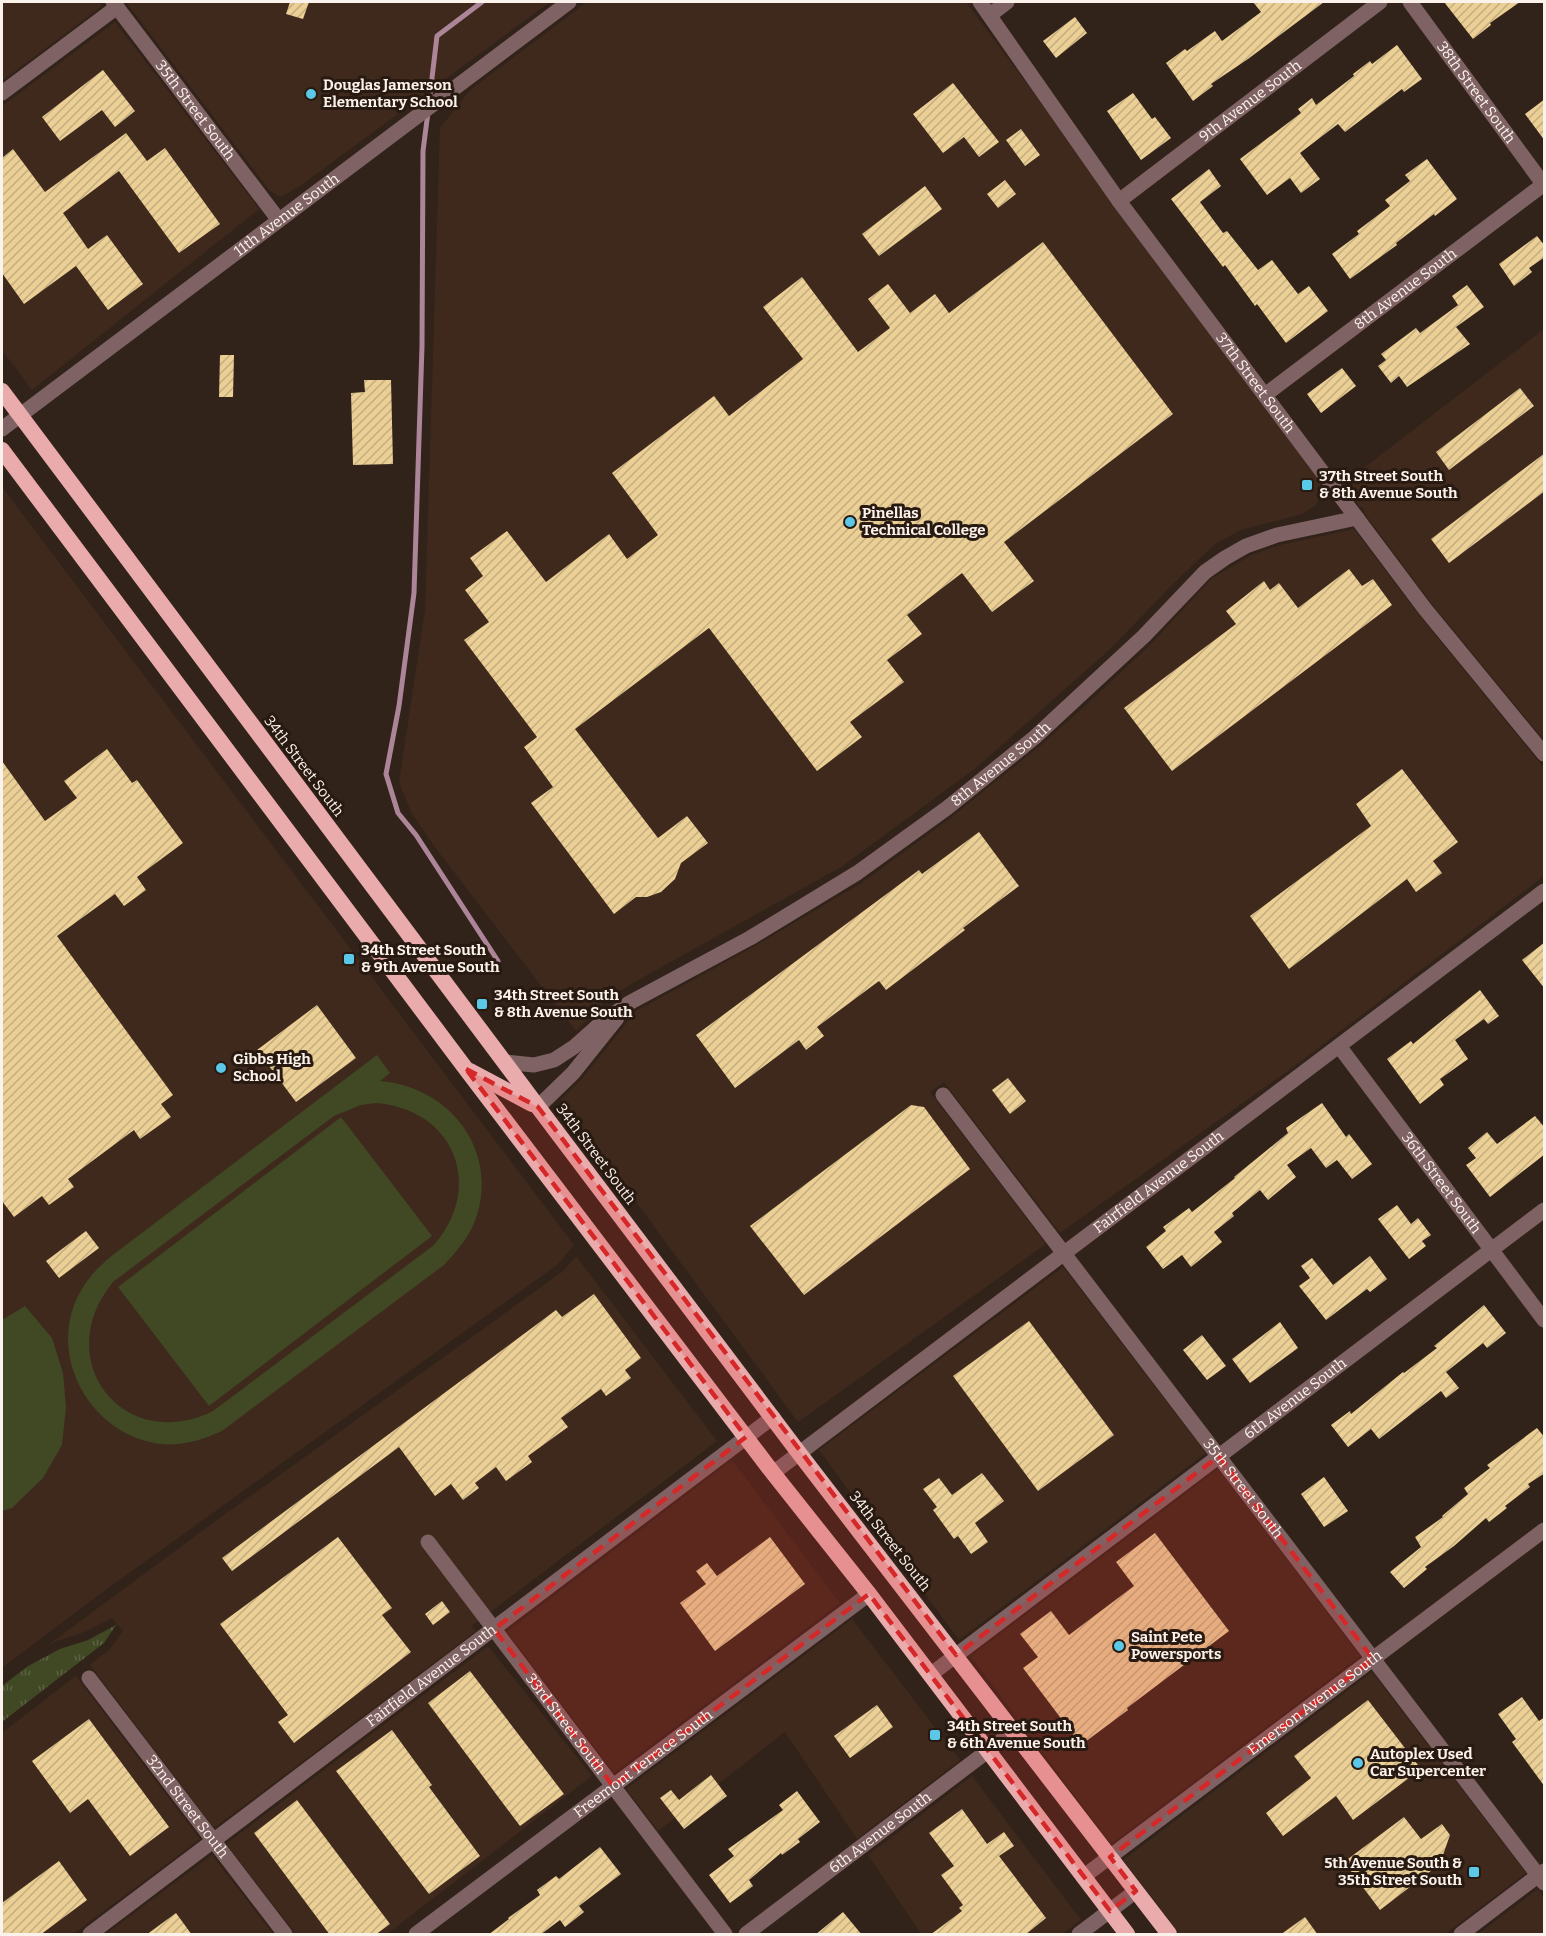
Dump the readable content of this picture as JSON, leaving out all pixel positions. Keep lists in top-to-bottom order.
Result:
{
  "streets": {
    "highway": ["34th Street South"],
    "street": [
      "38th Street South",
      "9th Avenue South",
      "35th Street South",
      "11th Avenue South",
      "8th Avenue South",
      "37th Street South",
      "Fairfield Avenue South",
      "36th Street South",
      "6th Avenue South",
      "Emerson Avenue South",
      "33rd Street South",
      "Freemont Terrace South",
      "32nd Street South"
    ]
  },
  "crossings": [
    ["38th Street South", "8th Avenue South"],
    ["9th Avenue South", "37th Street South"],
    ["35th Street South", "11th Avenue South"],
    ["35th Street South", "Fairfield Avenue South"],
    ["35th Street South", "6th Avenue South"],
    ["35th Street South", "Emerson Avenue South"],
    ["11th Avenue South", "34th Street South"],
    ["8th Avenue South", "37th Street South"],
    ["8th Avenue South", "34th Street South"],
    ["34th Street South", "Fairfield Avenue South"],
    ["34th Street South", "6th Avenue South"],
    ["34th Street South", "Emerson Avenue South"],
    ["Fairfield Avenue South", "36th Street South"],
    ["Fairfield Avenue South", "33rd Street South"],
    ["Fairfield Avenue South", "32nd Street South"],
    ["36th Street South", "6th Avenue South"],
    ["33rd Street South", "Freemont Terrace South"]
  ],
  "places": {
    "other": [
      "Douglas Jamerson Elementary School",
      "Pinellas Technical College",
      "Gibbs High School",
      "Saint Pete Powersports",
      "Autoplex Used Car Supercenter"
    ],
    "transit": [
      "37th Street South & 8th Avenue South",
      "34th Street South & 9th Avenue South",
      "34th Street South & 8th Avenue South",
      "34th Street South & 6th Avenue South",
      "5th Avenue South & 35th Street South"
    ]
  }
}
